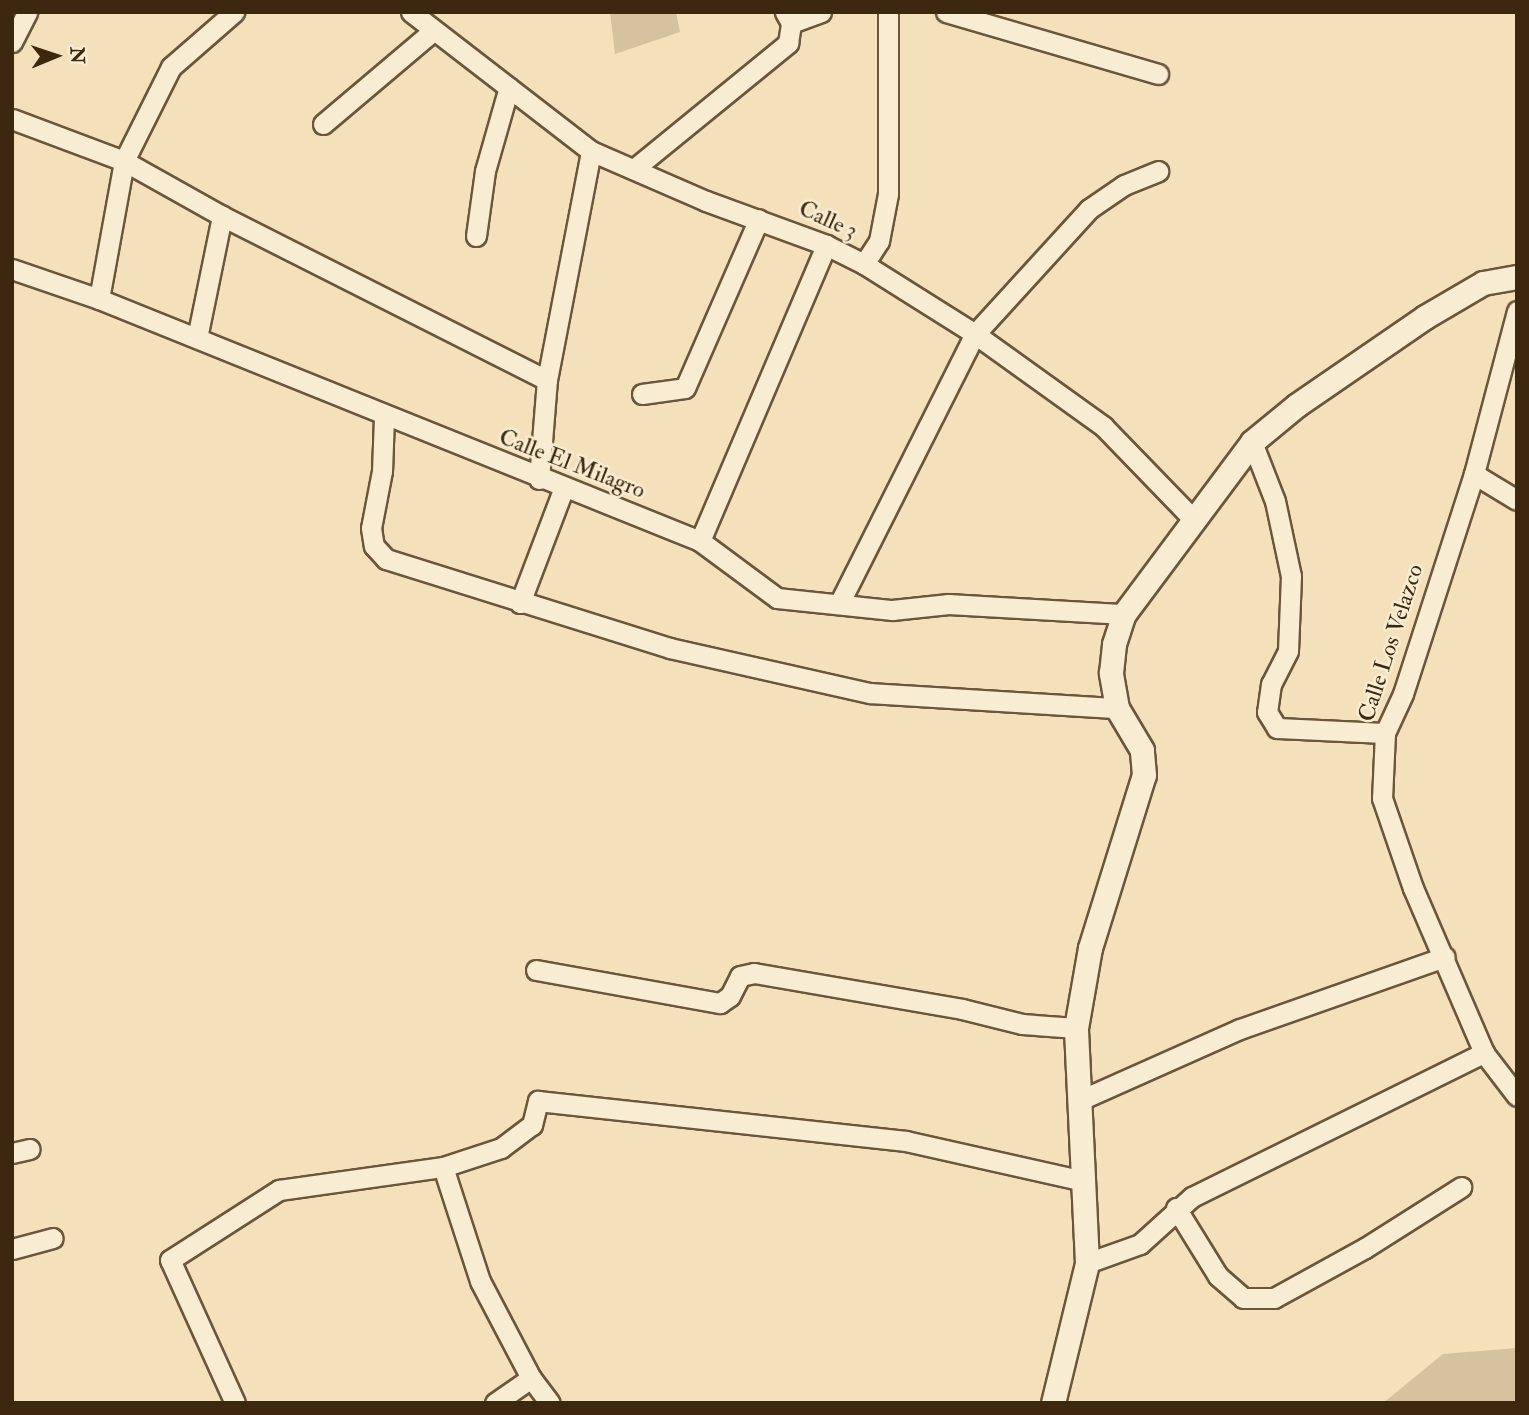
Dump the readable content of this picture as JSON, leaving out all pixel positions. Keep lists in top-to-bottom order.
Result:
{
  "streets": {
    "street": ["Calle 3", "Calle El Milagro", "Calle Los Velazco"]
  },
  "north": "right"
}
